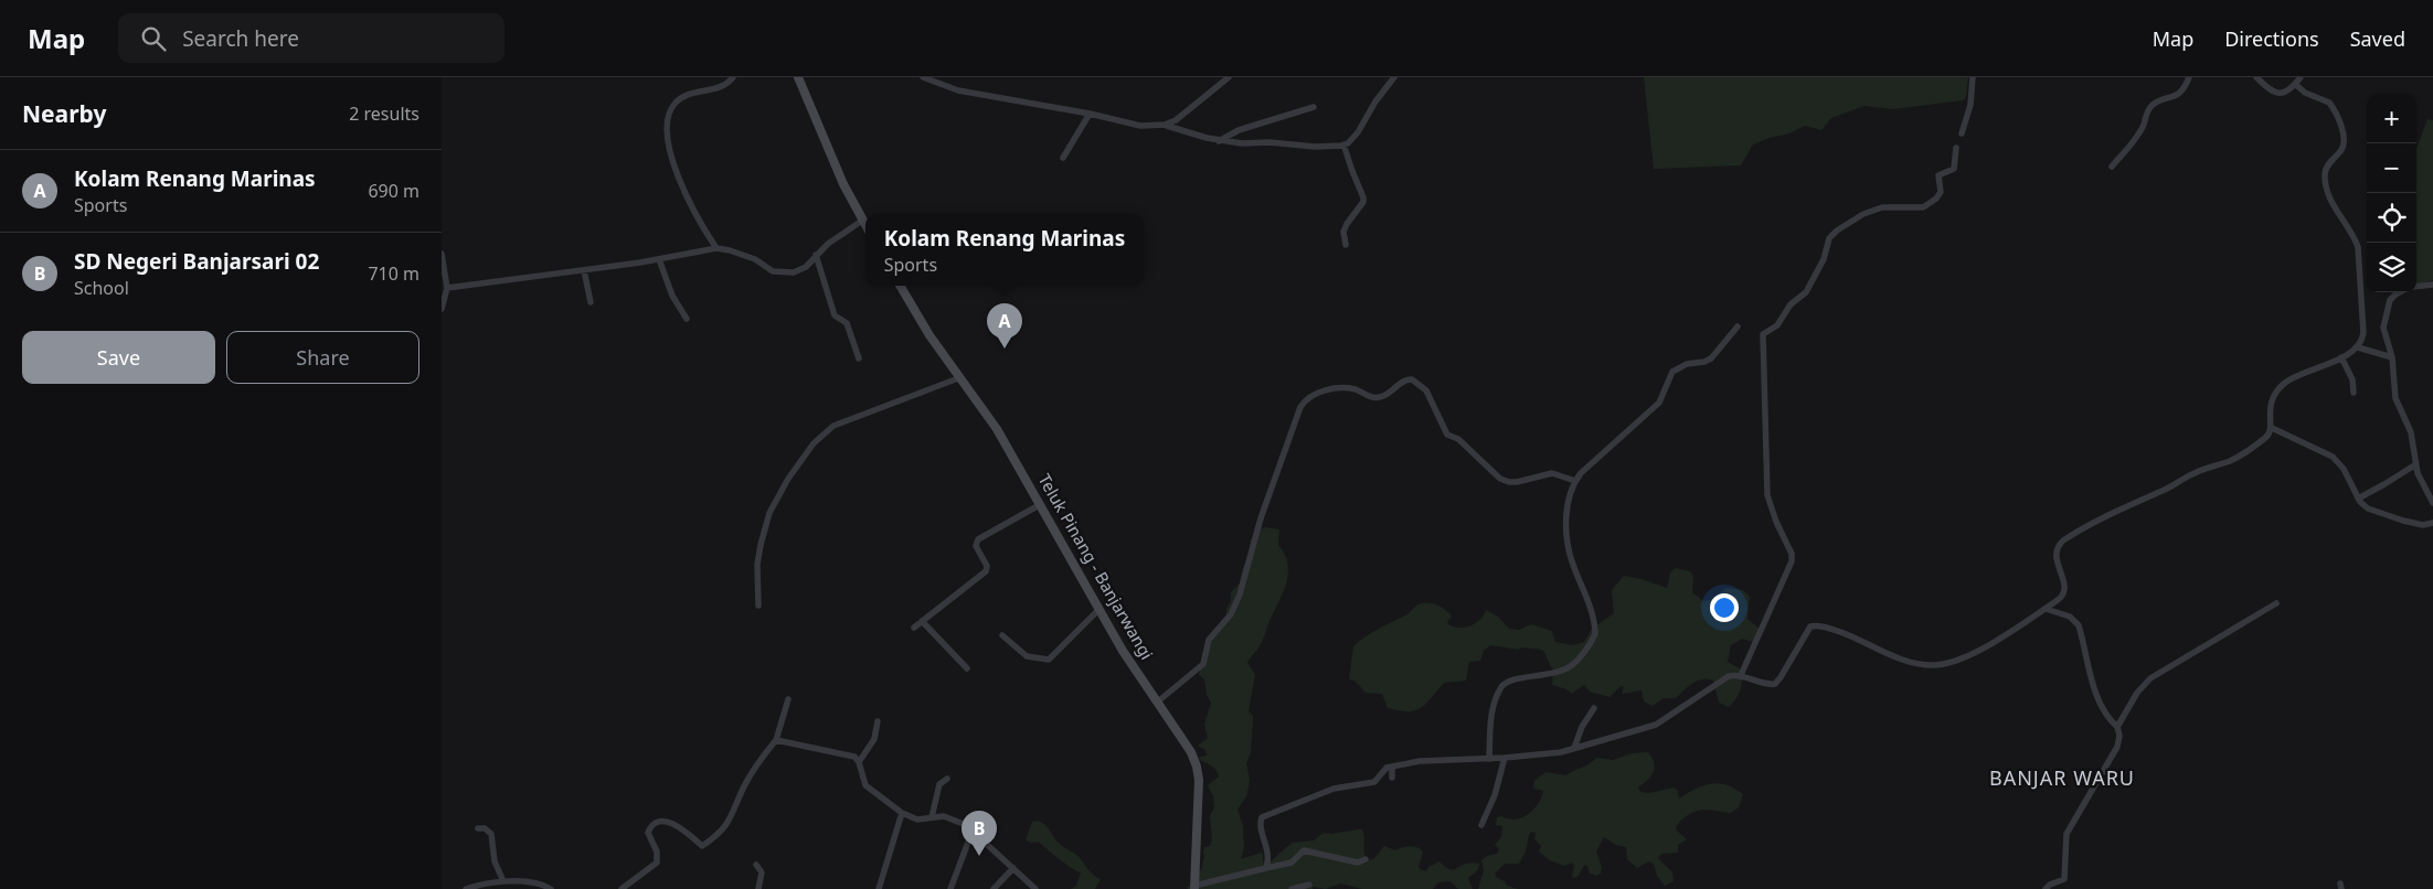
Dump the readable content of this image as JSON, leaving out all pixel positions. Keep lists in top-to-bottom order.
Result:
{
  "streets": {
    "main road": ["Teluk Pinang - Banjarwangi"]
  },
  "districts": ["BANJAR WARU"],
  "page": {
    "header": "Map",
    "search": "Search here",
    "nav": ["Map", "Directions", "Saved"],
    "heading": ["Nearby", "2 results"],
    "map_buttons": ["+", "−"],
    "list": [
      {
        "mark": "A",
        "name": "Kolam Renang Marinas",
        "note": "Sports",
        "value": "690 m"
      },
      {
        "mark": "B",
        "name": "SD Negeri Banjarsari 02",
        "note": "School",
        "value": "710 m"
      }
    ],
    "popup": ["Kolam Renang Marinas", "Sports"],
    "pins": ["A", "B"],
    "buttons": ["Save", "Share"]
  }
}
